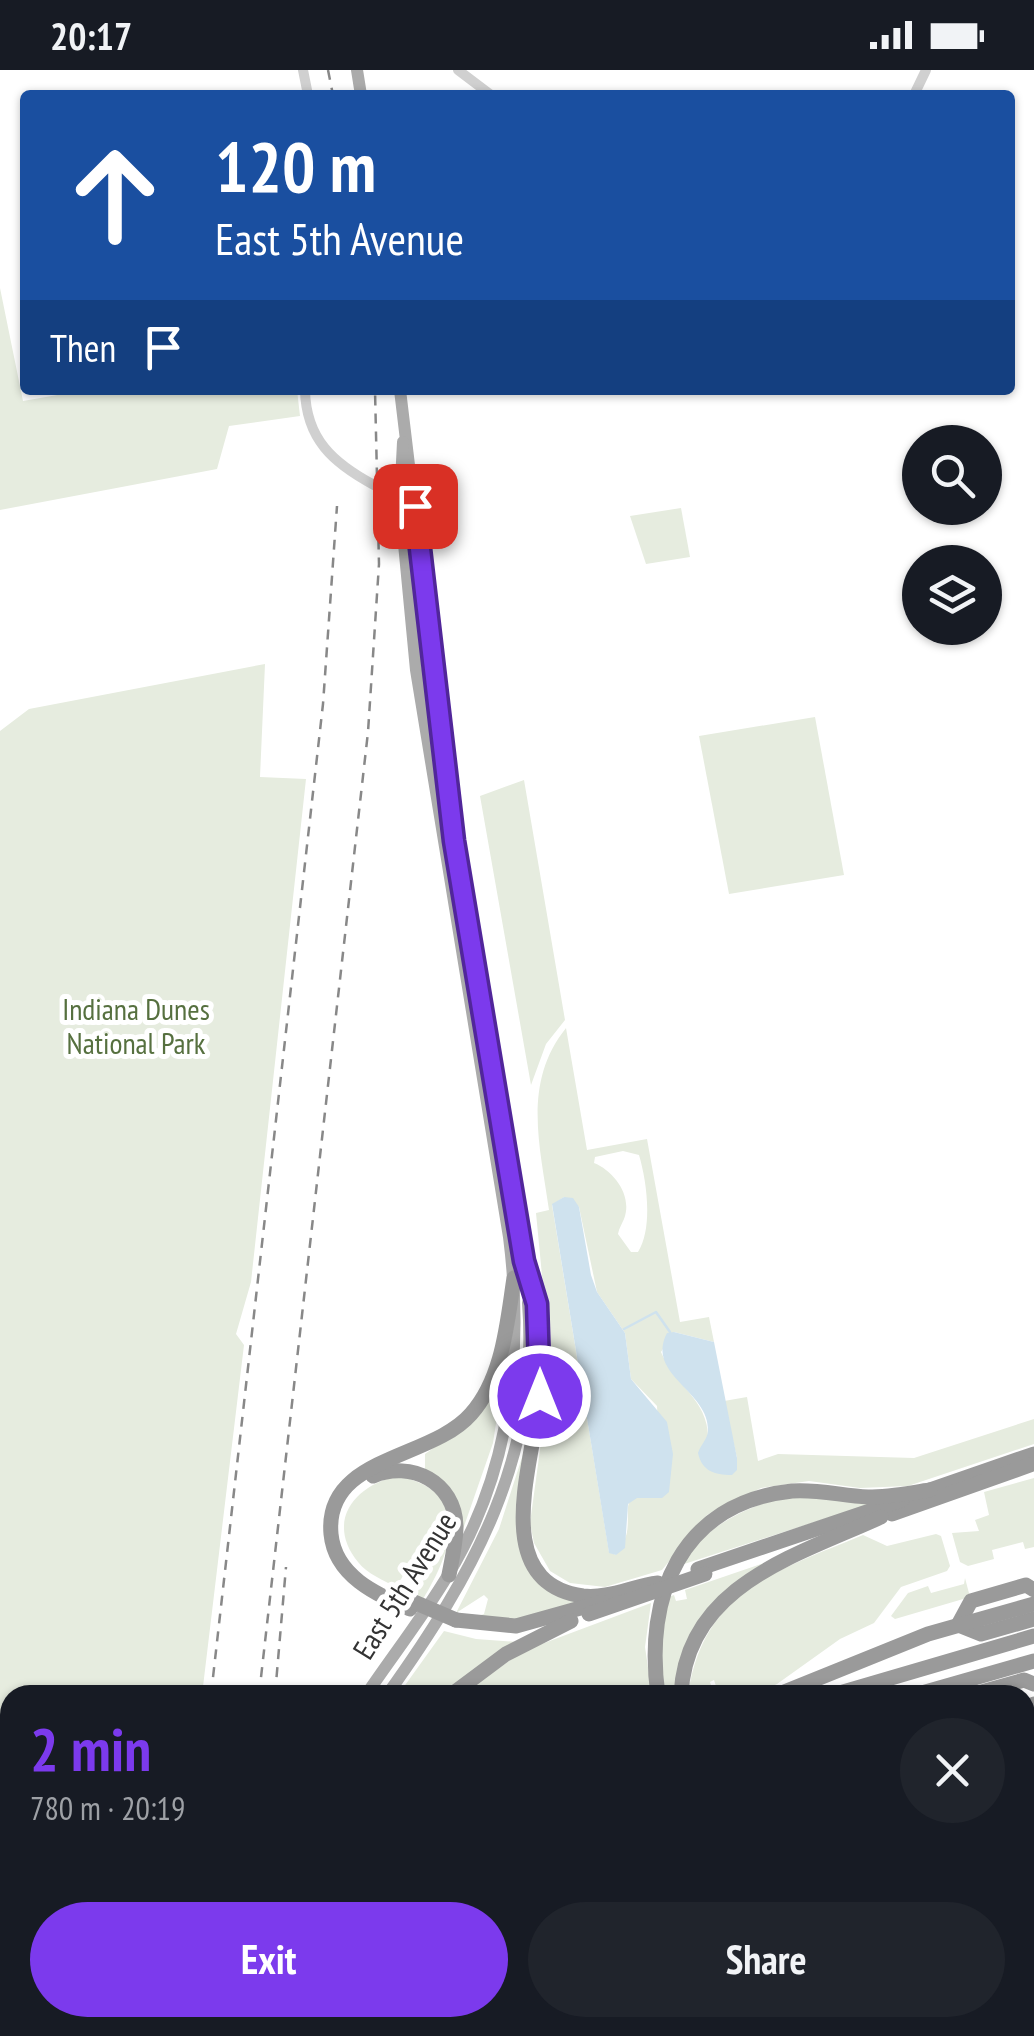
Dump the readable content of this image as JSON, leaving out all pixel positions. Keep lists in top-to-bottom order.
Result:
{
  "streets": {
    "main road": ["East 5th Avenue"]
  },
  "parks": ["Indiana Dunes National Park"],
  "page": {
    "status": "20:17",
    "turn": ["120 m", "East 5th Avenue"],
    "then": "Then",
    "heading": ["2 min", "780 m · 20:19"],
    "buttons": ["Exit", "Share"]
  }
}
